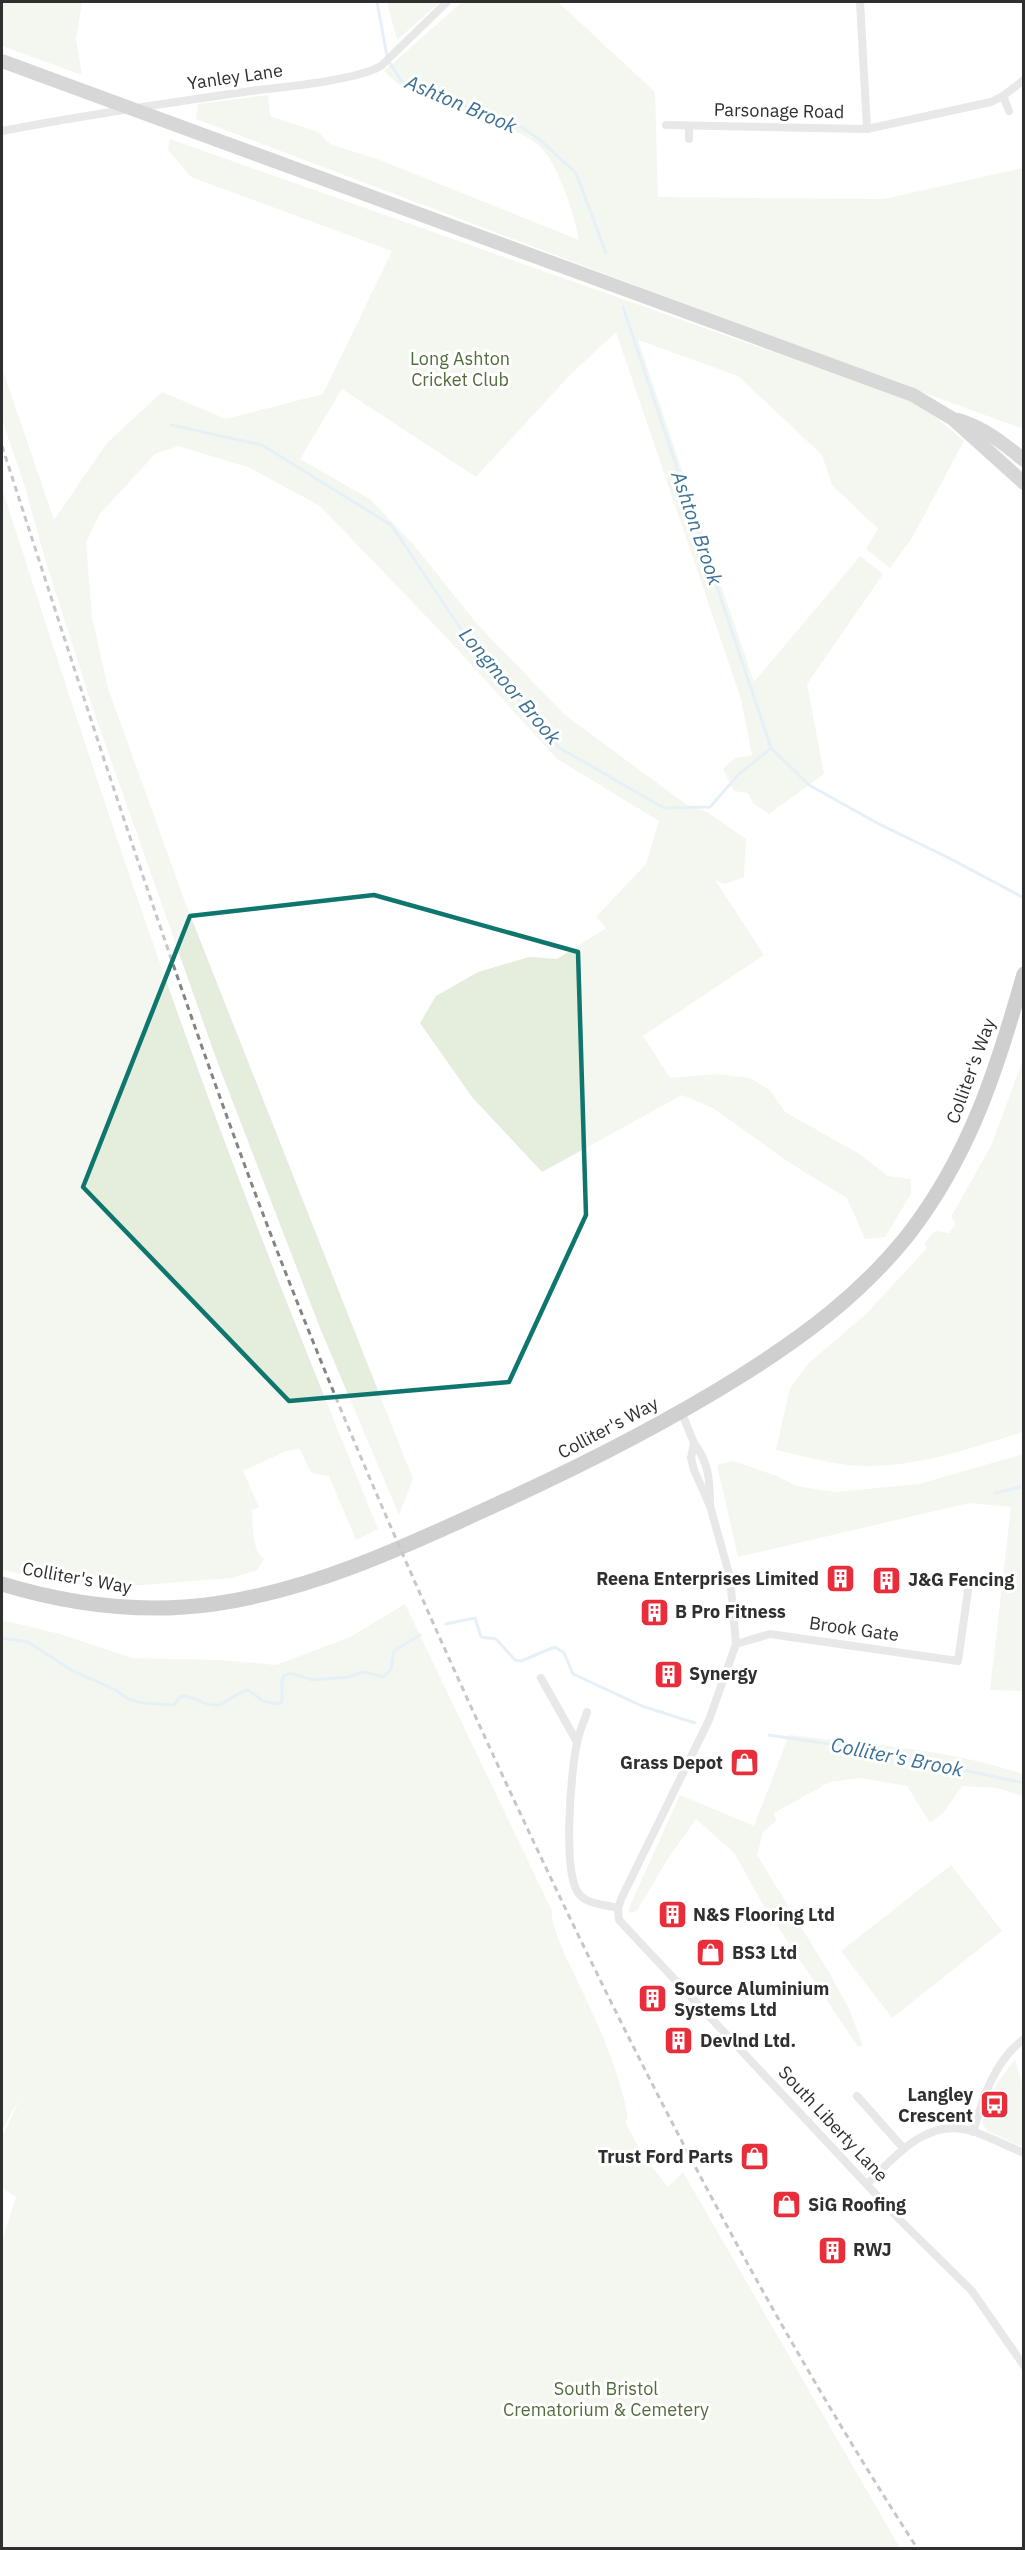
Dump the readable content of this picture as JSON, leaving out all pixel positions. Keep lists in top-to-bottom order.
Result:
{
  "streets": {
    "highway": ["Colliter's Way"],
    "street": [
      "Yanley Lane",
      "Parsonage Road",
      "Brook Gate",
      "South Liberty Lane"
    ]
  },
  "water": ["Ashton Brook", "Longmoor Brook", "Colliter's Brook"],
  "parks": ["Long Ashton Cricket Club", "South Bristol Crematorium & Cemetery"],
  "places": {
    "building": [
      "Reena Enterprises Limited",
      "J&G Fencing",
      "B Pro Fitness",
      "Synergy",
      "N&S Flooring Ltd",
      "Source Aluminium Systems Ltd",
      "Devlnd Ltd.",
      "RWJ"
    ],
    "shop": [
      "Grass Depot",
      "BS3 Ltd",
      "Trust Ford Parts",
      "SiG Roofing"
    ],
    "bus stop": ["Langley Crescent"]
  }
}
